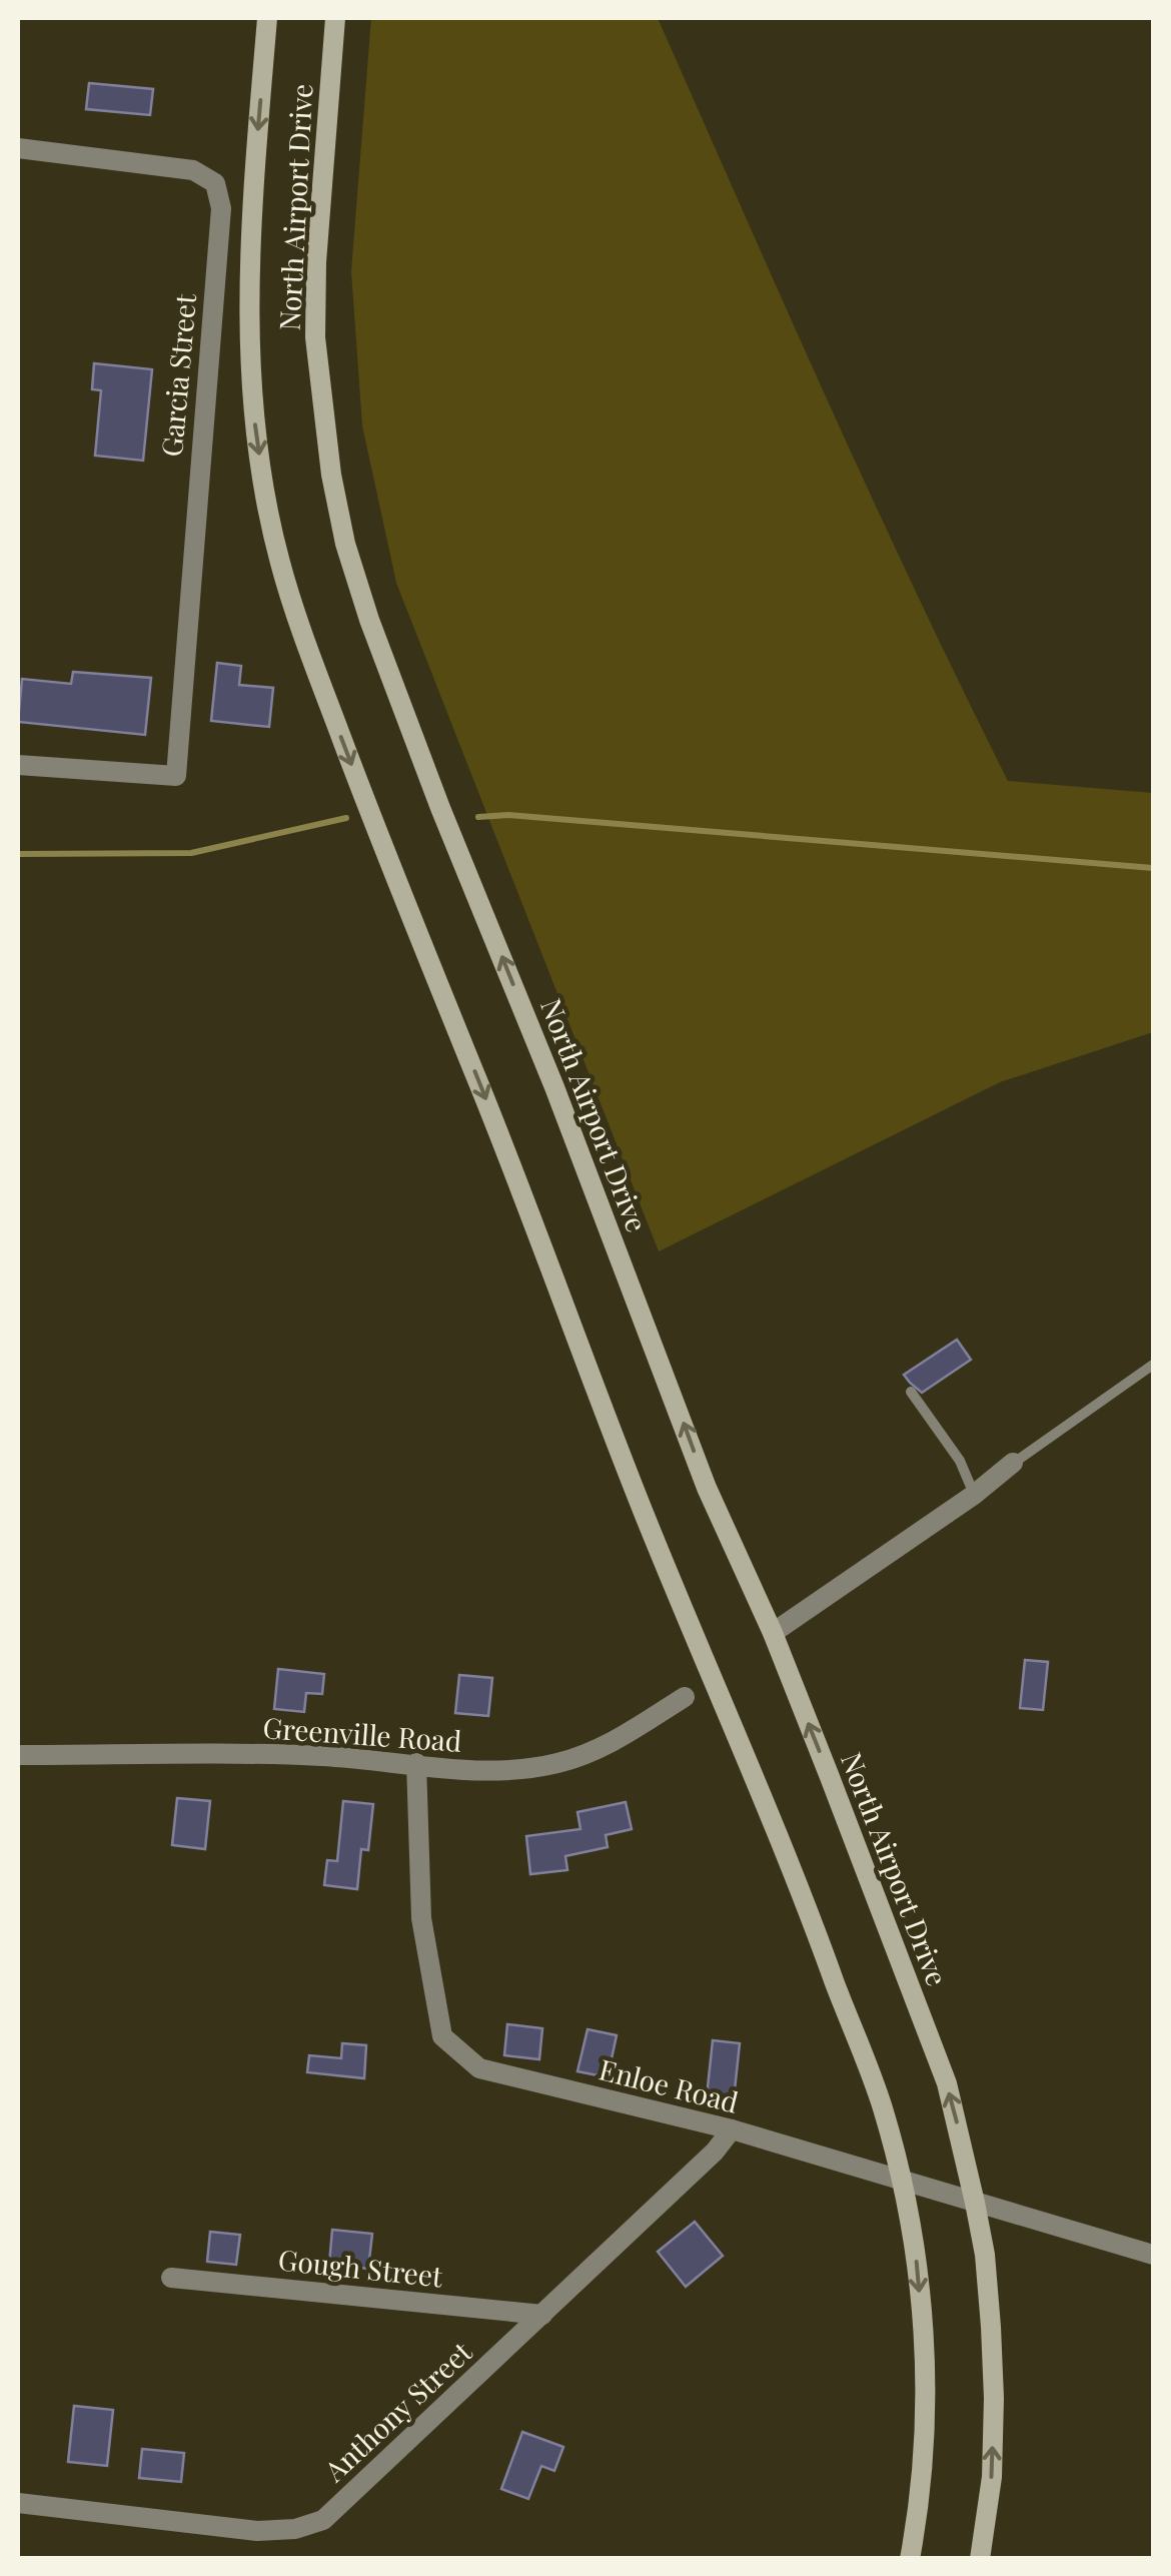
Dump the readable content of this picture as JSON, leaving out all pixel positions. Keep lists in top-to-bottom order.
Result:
{
  "streets": {
    "main road": ["North Airport Drive"],
    "street": [
      "Garcia Street",
      "Greenville Road",
      "Enloe Road",
      "Gough Street",
      "Anthony Street"
    ]
  },
  "crossings": [
    ["North Airport Drive", "Enloe Road"],
    ["Greenville Road", "Enloe Road"],
    ["Enloe Road", "Anthony Street"],
    ["Gough Street", "Anthony Street"]
  ]
}
